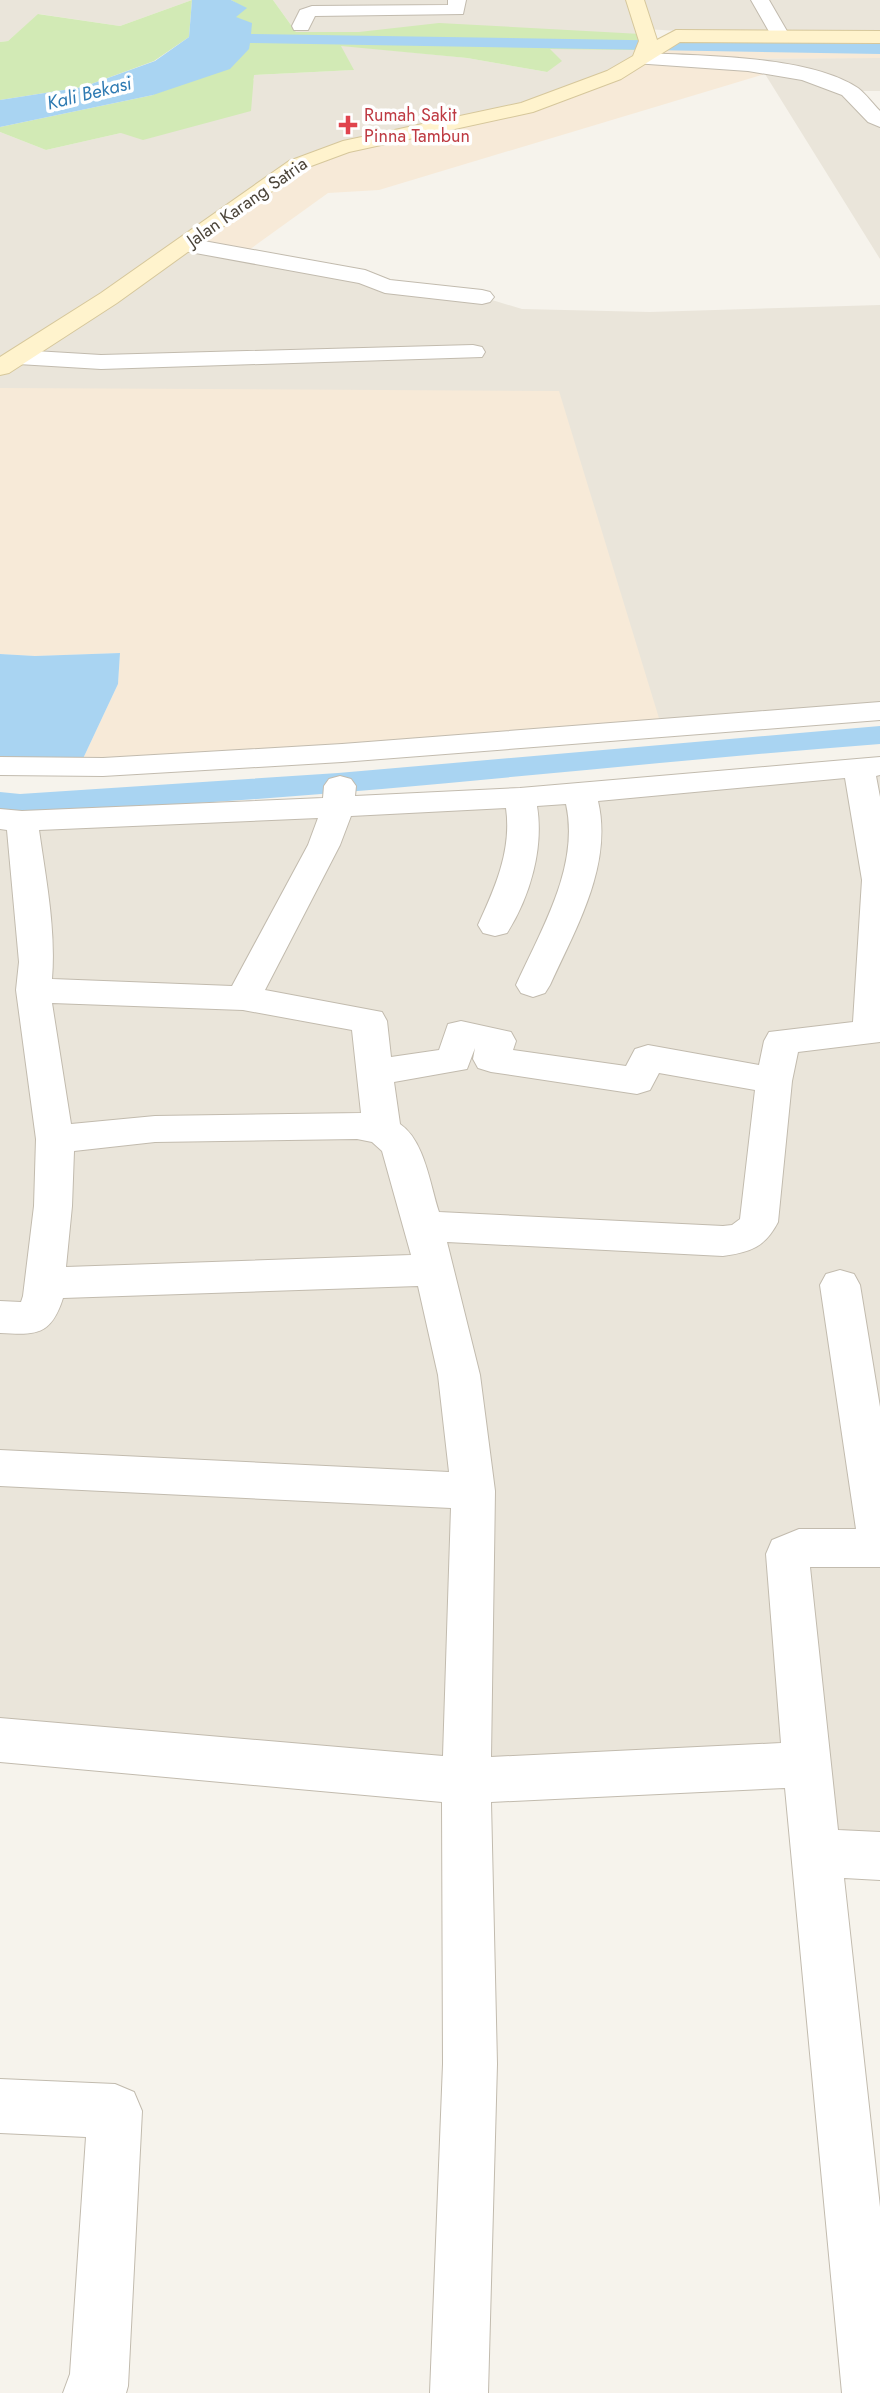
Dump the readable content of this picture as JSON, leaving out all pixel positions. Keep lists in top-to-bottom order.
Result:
{
  "streets": {
    "street": ["Jalan Karang Satria"]
  },
  "water": ["Kali Bekasi"],
  "places": {
    "health": ["Rumah Sakit Pinna Tambun"]
  }
}
